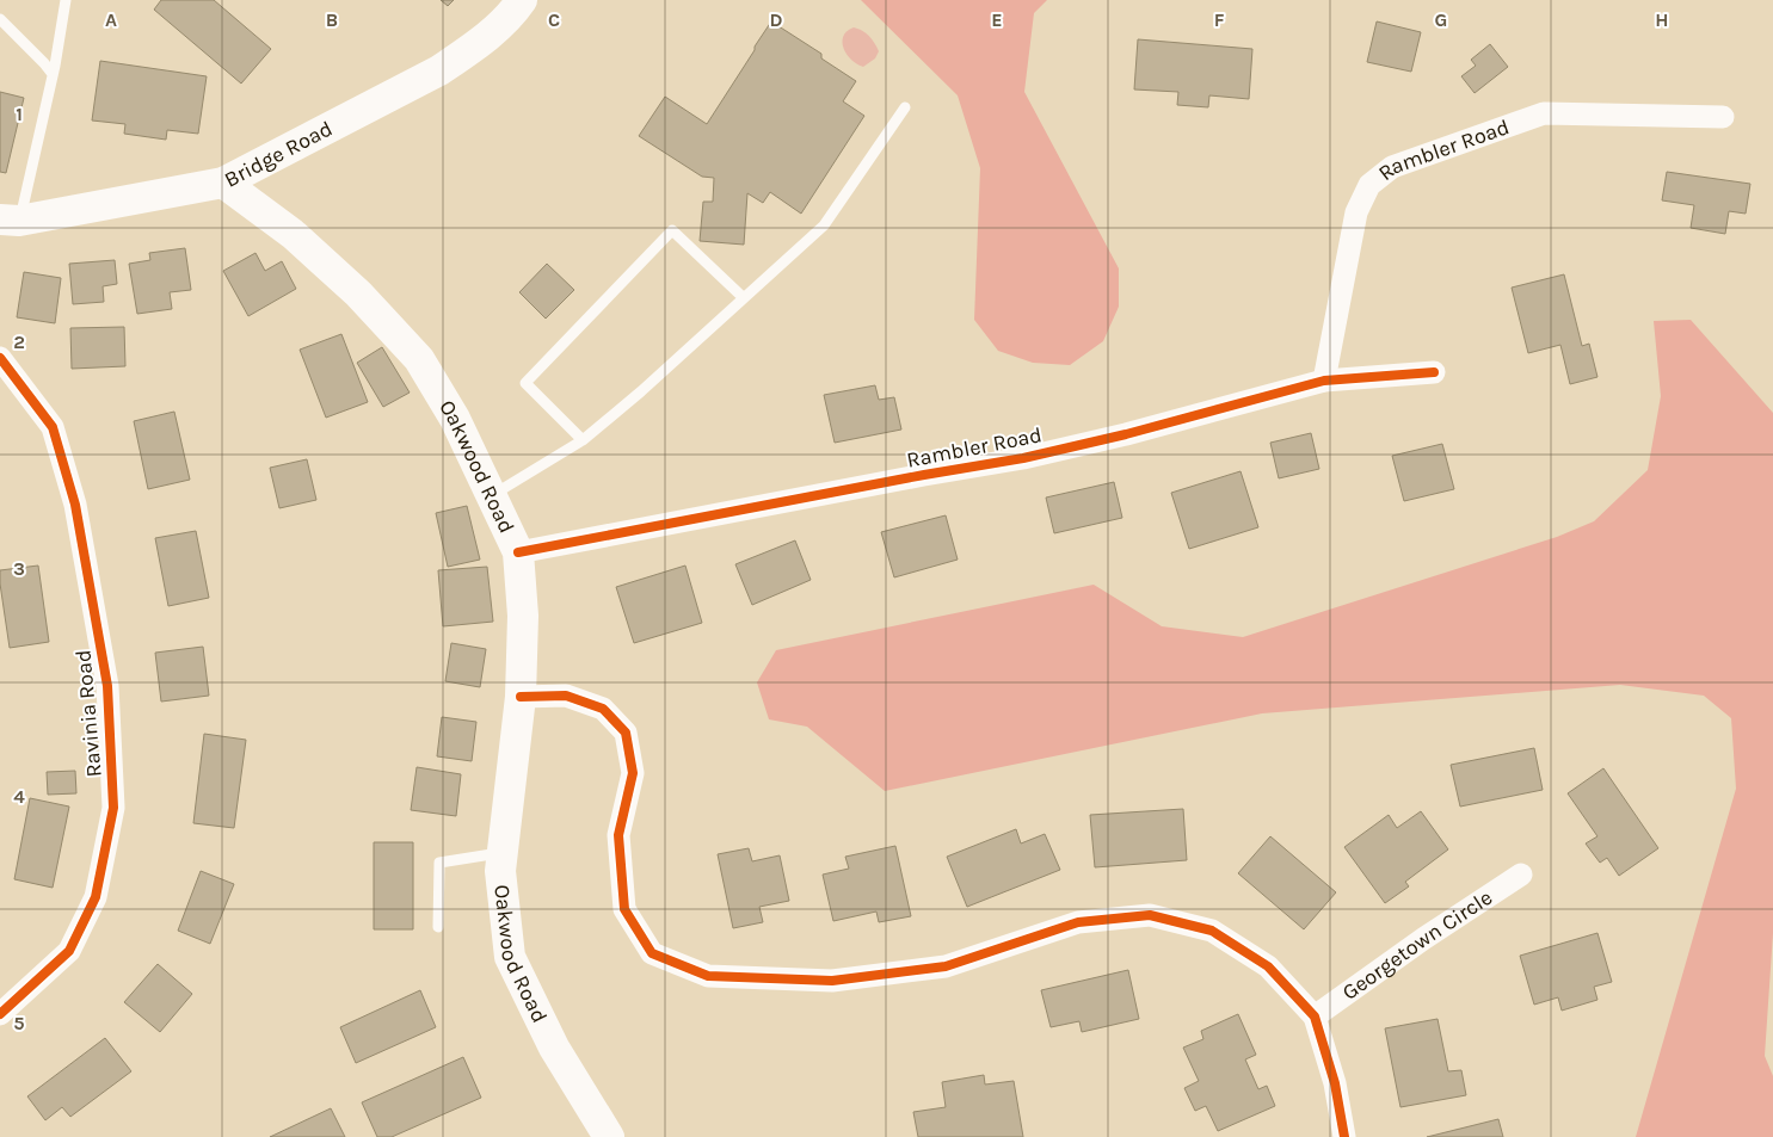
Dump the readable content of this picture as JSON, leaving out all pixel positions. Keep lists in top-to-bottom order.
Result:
{
  "streets": {
    "main road": ["Bridge Road", "Oakwood Road"],
    "street": ["Rambler Road", "Ravinia Road", "Georgetown Circle"]
  },
  "crossings": [
    ["Bridge Road", "Oakwood Road"],
    ["Rambler Road", "Oakwood Road"]
  ],
  "grid": {
    "columns": [
      "A",
      "B",
      "C",
      "D",
      "E",
      "F",
      "G",
      "H"
    ],
    "rows": [
      "1",
      "2",
      "3",
      "4",
      "5"
    ]
  }
}
